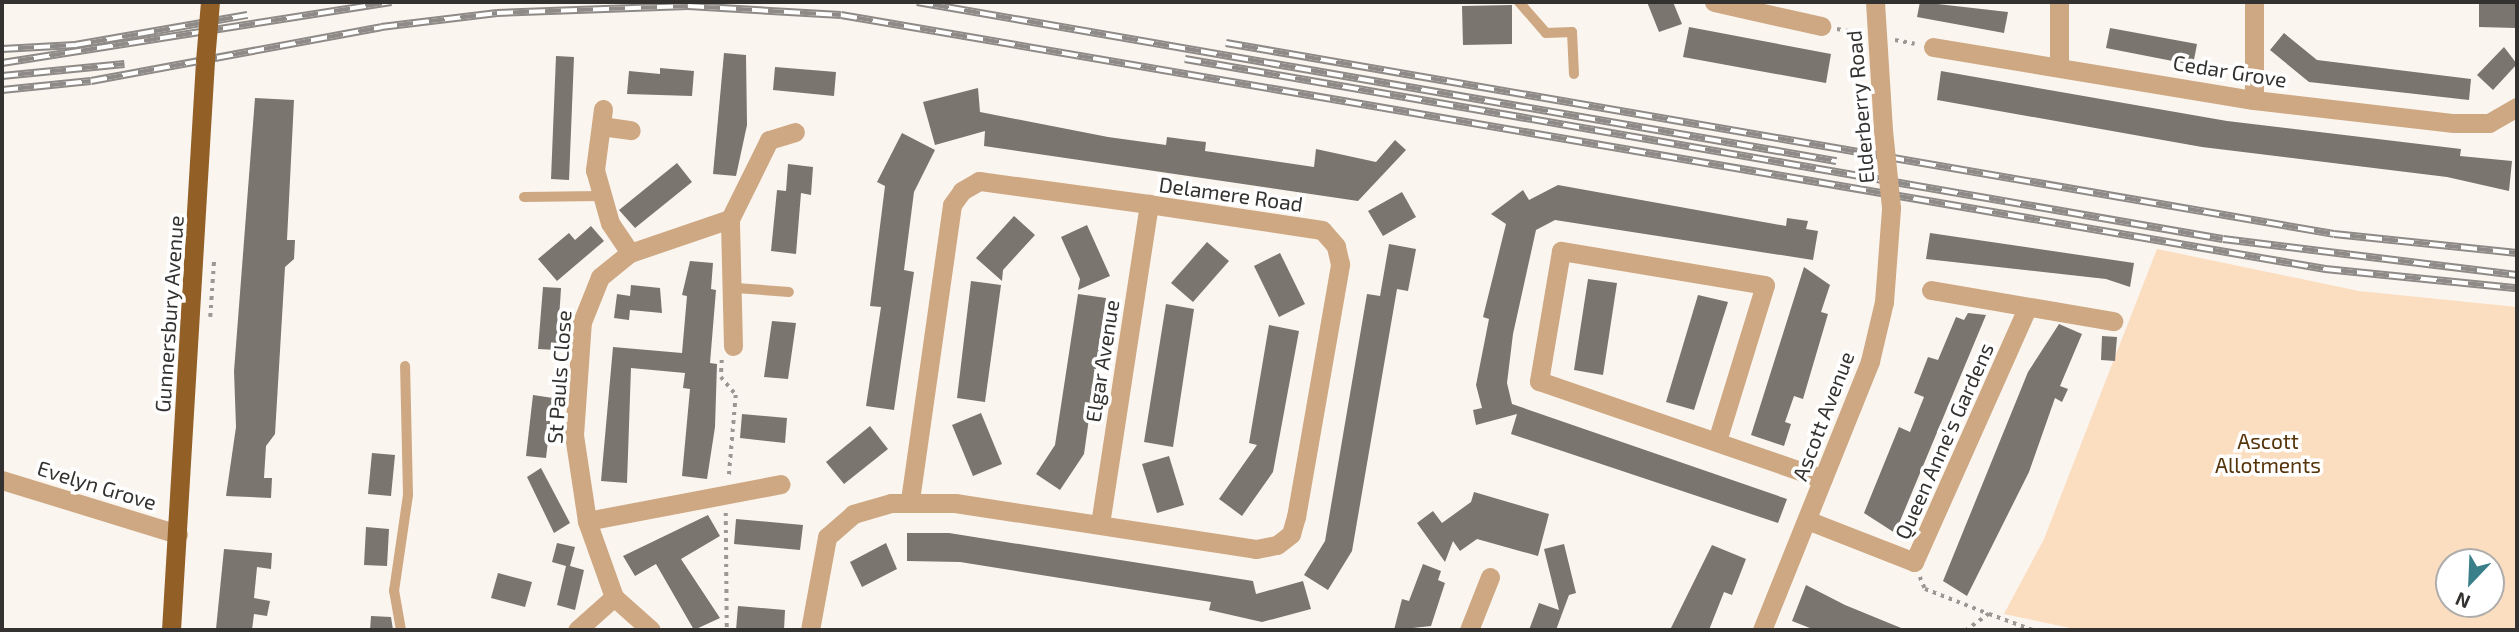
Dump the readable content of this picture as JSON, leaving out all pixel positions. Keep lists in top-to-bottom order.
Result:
{
  "streets": {
    "highway": ["Gunnersbury Avenue"],
    "street": [
      "Cedar Grove",
      "Elderberry Road",
      "Delamere Road",
      "Elgar Avenue",
      "St Pauls Close",
      "Ascott Avenue",
      "Queen Anne's Gardens",
      "Evelyn Grove"
    ]
  },
  "crossings": [
    ["Elderberry Road", "Ascott Avenue"],
    ["Delamere Road", "Elgar Avenue"],
    ["Gunnersbury Avenue", "Evelyn Grove"],
    ["Ascott Avenue", "Queen Anne's Gardens"]
  ],
  "parks": ["Ascott Allotments"],
  "north": "bottom left"
}
